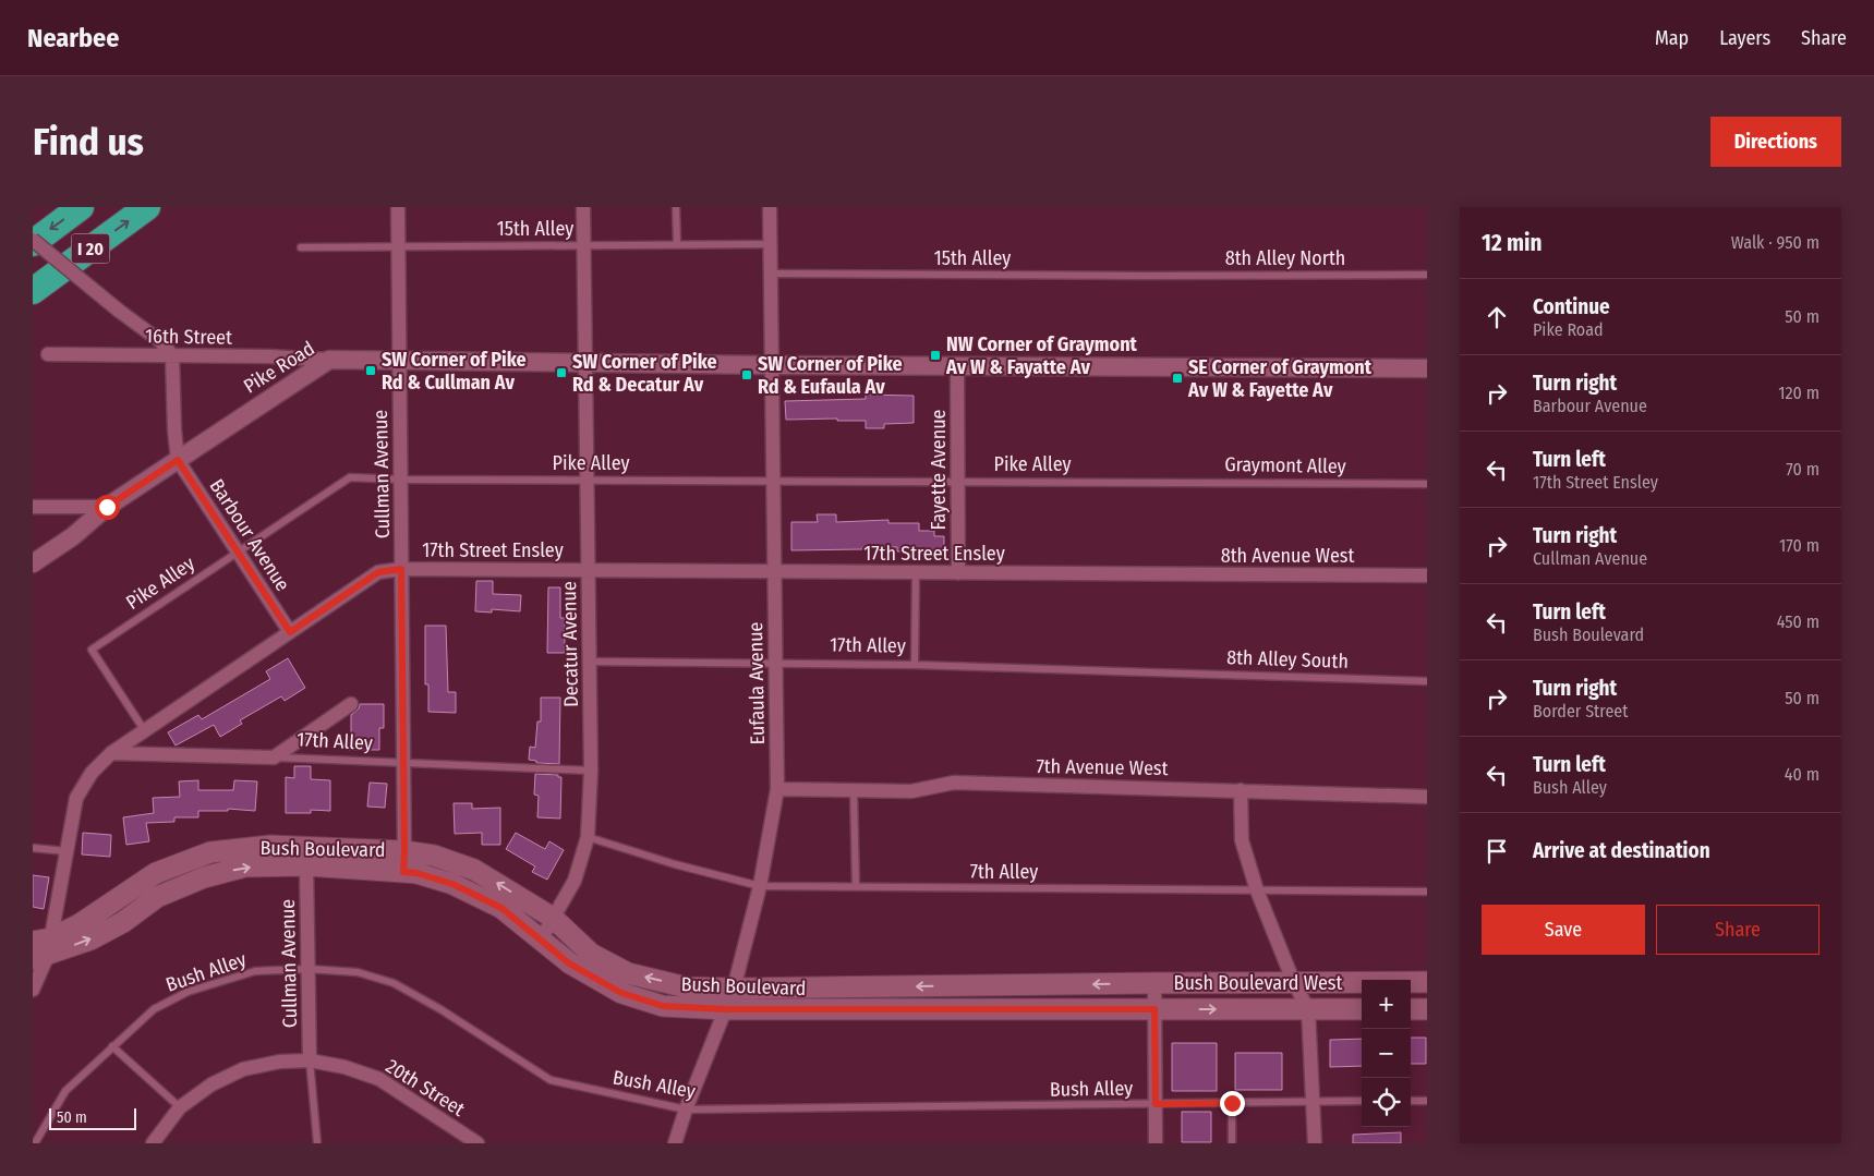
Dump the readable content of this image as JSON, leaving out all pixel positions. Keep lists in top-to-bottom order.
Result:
{
  "streets": {
    "highway": ["I 20"],
    "main road": ["Bush Boulevard", "Bush Boulevard West"],
    "street": [
      "16th Street",
      "Pike Road",
      "Fayette Avenue",
      "Cullman Avenue",
      "Barbour Avenue",
      "17th Street Ensley",
      "8th Avenue West",
      "Decatur Avenue",
      "17th Alley",
      "Eufaula Avenue",
      "7th Avenue West",
      "20th Street"
    ],
    "lane": [
      "15th Alley",
      "8th Alley North",
      "Pike Alley",
      "Graymont Alley",
      "8th Alley South",
      "7th Alley",
      "Bush Alley"
    ]
  },
  "crossings": [
    ["15th Alley", "8th Alley North"],
    ["15th Alley", "Cullman Avenue"],
    ["15th Alley", "Decatur Avenue"],
    ["15th Alley", "Eufaula Avenue"],
    ["16th Street", "Pike Road"],
    ["Pike Road", "Fayette Avenue"],
    ["Pike Road", "Cullman Avenue"],
    ["Pike Road", "Barbour Avenue"],
    ["Pike Road", "Decatur Avenue"],
    ["Pike Road", "Eufaula Avenue"],
    ["Pike Alley", "Graymont Alley"],
    ["Pike Alley", "Fayette Avenue"],
    ["Pike Alley", "Cullman Avenue"],
    ["Pike Alley", "Barbour Avenue"],
    ["Pike Alley", "17th Street Ensley"],
    ["Pike Alley", "Decatur Avenue"],
    ["Pike Alley", "Eufaula Avenue"],
    ["Fayette Avenue", "17th Street Ensley"],
    ["Cullman Avenue", "17th Street Ensley"],
    ["Cullman Avenue", "17th Alley"],
    ["Cullman Avenue", "Bush Boulevard"],
    ["Cullman Avenue", "Bush Alley"],
    ["Cullman Avenue", "20th Street"],
    ["Barbour Avenue", "17th Street Ensley"],
    ["17th Street Ensley", "8th Avenue West"],
    ["17th Street Ensley", "Decatur Avenue"],
    ["17th Street Ensley", "17th Alley"],
    ["17th Street Ensley", "Eufaula Avenue"],
    ["17th Street Ensley", "Bush Boulevard"],
    ["Decatur Avenue", "17th Alley"],
    ["Decatur Avenue", "Bush Boulevard"],
    ["Decatur Avenue", "7th Alley"],
    ["17th Alley", "8th Alley South"],
    ["17th Alley", "Eufaula Avenue"],
    ["Eufaula Avenue", "7th Avenue West"],
    ["Eufaula Avenue", "Bush Boulevard"],
    ["Eufaula Avenue", "7th Alley"],
    ["Eufaula Avenue", "Bush Alley"],
    ["Bush Boulevard", "Bush Boulevard West"]
  ],
  "places": {
    "transit": [
      "NW Corner of Graymont Av W & Fayatte Av",
      "SW Corner of Pike Rd & Cullman Av",
      "SW Corner of Pike Rd & Decatur Av",
      "SW Corner of Pike Rd & Eufaula Av",
      "SE Corner of Graymont Av W & Fayette Av"
    ]
  },
  "scale_bar": "50 m",
  "page": {
    "header": "Nearbee",
    "nav": ["Map", "Layers", "Share"],
    "buttons": [
      "Directions",
      ["Save", "Share"]
    ],
    "title": "Find us",
    "heading": ["12 min", "Walk · 950 m"],
    "list": [
      ["Continue", "Pike Road", "50 m"],
      ["Turn right", "Barbour Avenue", "120 m"],
      ["Turn left", "17th Street Ensley", "70 m"],
      ["Turn right", "Cullman Avenue", "170 m"],
      ["Turn left", "Bush Boulevard", "450 m"],
      ["Turn right", "Border Street", "50 m"],
      ["Turn left", "Bush Alley", "40 m"],
      "Arrive at destination"
    ],
    "map_buttons": ["+", "−"],
    "scale": "50 m"
  }
}
